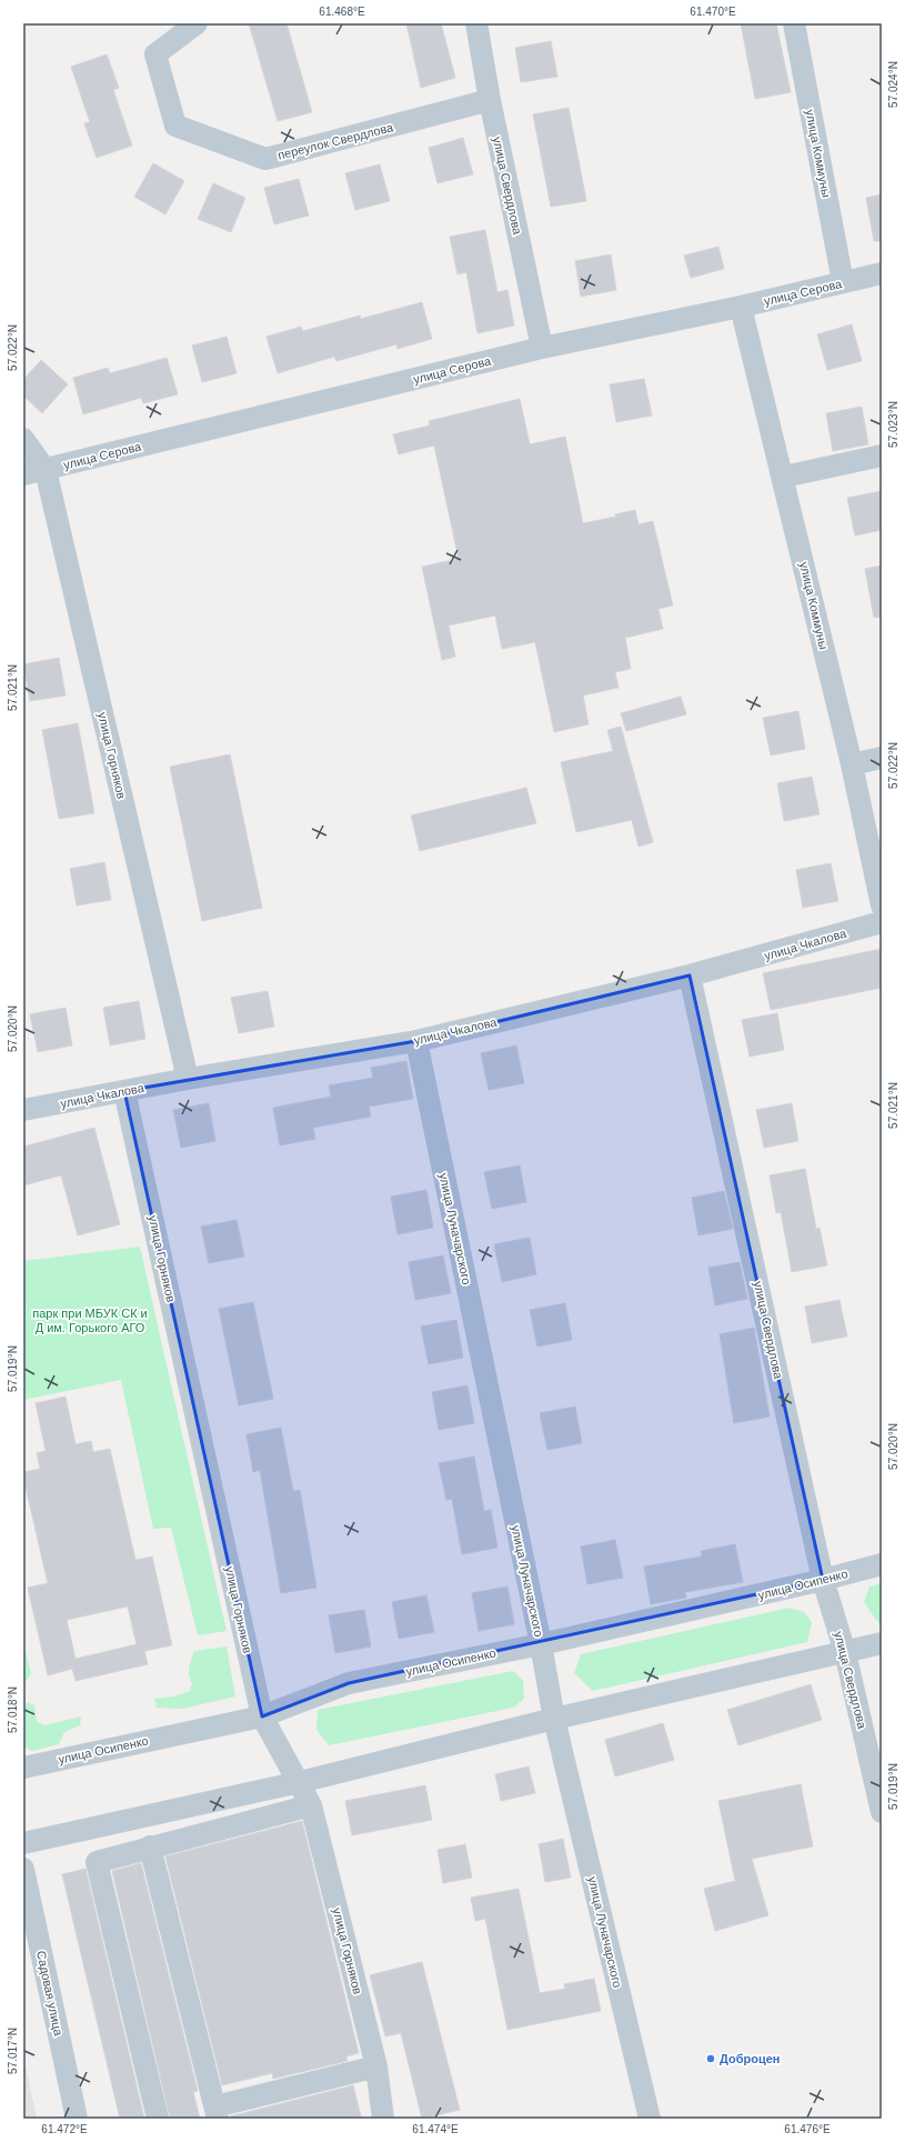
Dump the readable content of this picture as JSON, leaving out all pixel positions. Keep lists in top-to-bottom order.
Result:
{
  "streets": {
    "street": [
      "переулок Свердлова",
      "улица Коммуны",
      "улица Свердлова",
      "улица Серова",
      "улица Горняков",
      "улица Чкалова",
      "улица Луначарского",
      "улица Осипенко",
      "Садовая улица"
    ]
  },
  "crossings": [
    ["переулок Свердлова", "улица Свердлова"],
    ["улица Коммуны", "улица Серова"],
    ["улица Свердлова", "улица Серова"],
    ["улица Свердлова", "улица Чкалова"],
    ["улица Свердлова", "улица Осипенко"],
    ["улица Серова", "улица Горняков"],
    ["улица Горняков", "улица Чкалова"],
    ["улица Горняков", "улица Осипенко"],
    ["улица Чкалова", "улица Луначарского"],
    ["улица Луначарского", "улица Осипенко"]
  ],
  "parks": ["парк при МБУК СК и Д им. Горького АГО"],
  "places": ["Доброцен"],
  "coordinates": [
    "61.468°E",
    "61.470°E",
    "57.024°N",
    "57.022°N",
    "57.023°N",
    "57.021°N",
    "57.020°N",
    "57.019°N",
    "57.018°N",
    "57.017°N",
    "61.472°E",
    "61.474°E",
    "61.476°E"
  ]
}
